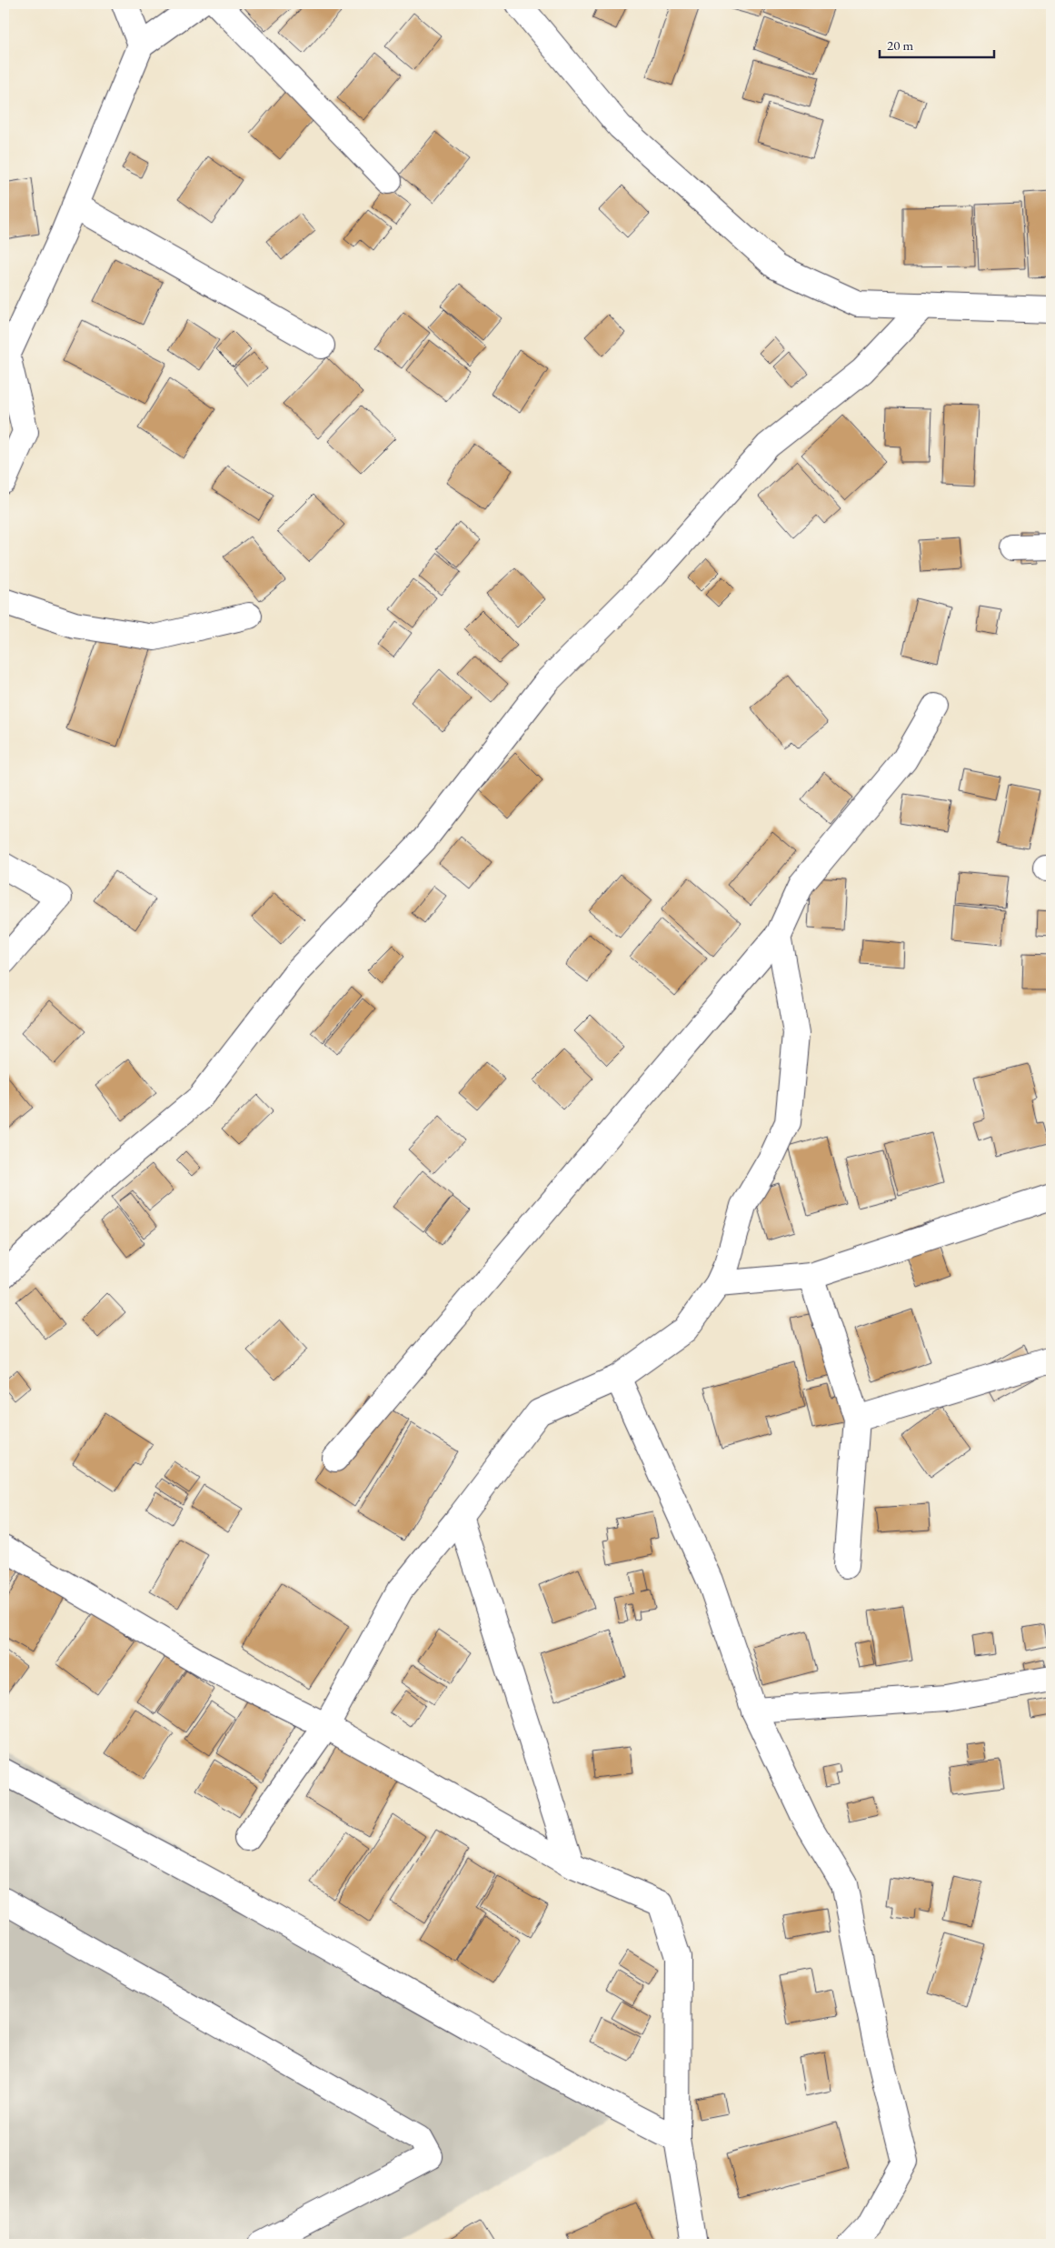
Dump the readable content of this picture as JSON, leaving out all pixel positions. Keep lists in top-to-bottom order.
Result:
{
  "scale_bar": "20 m"
}
